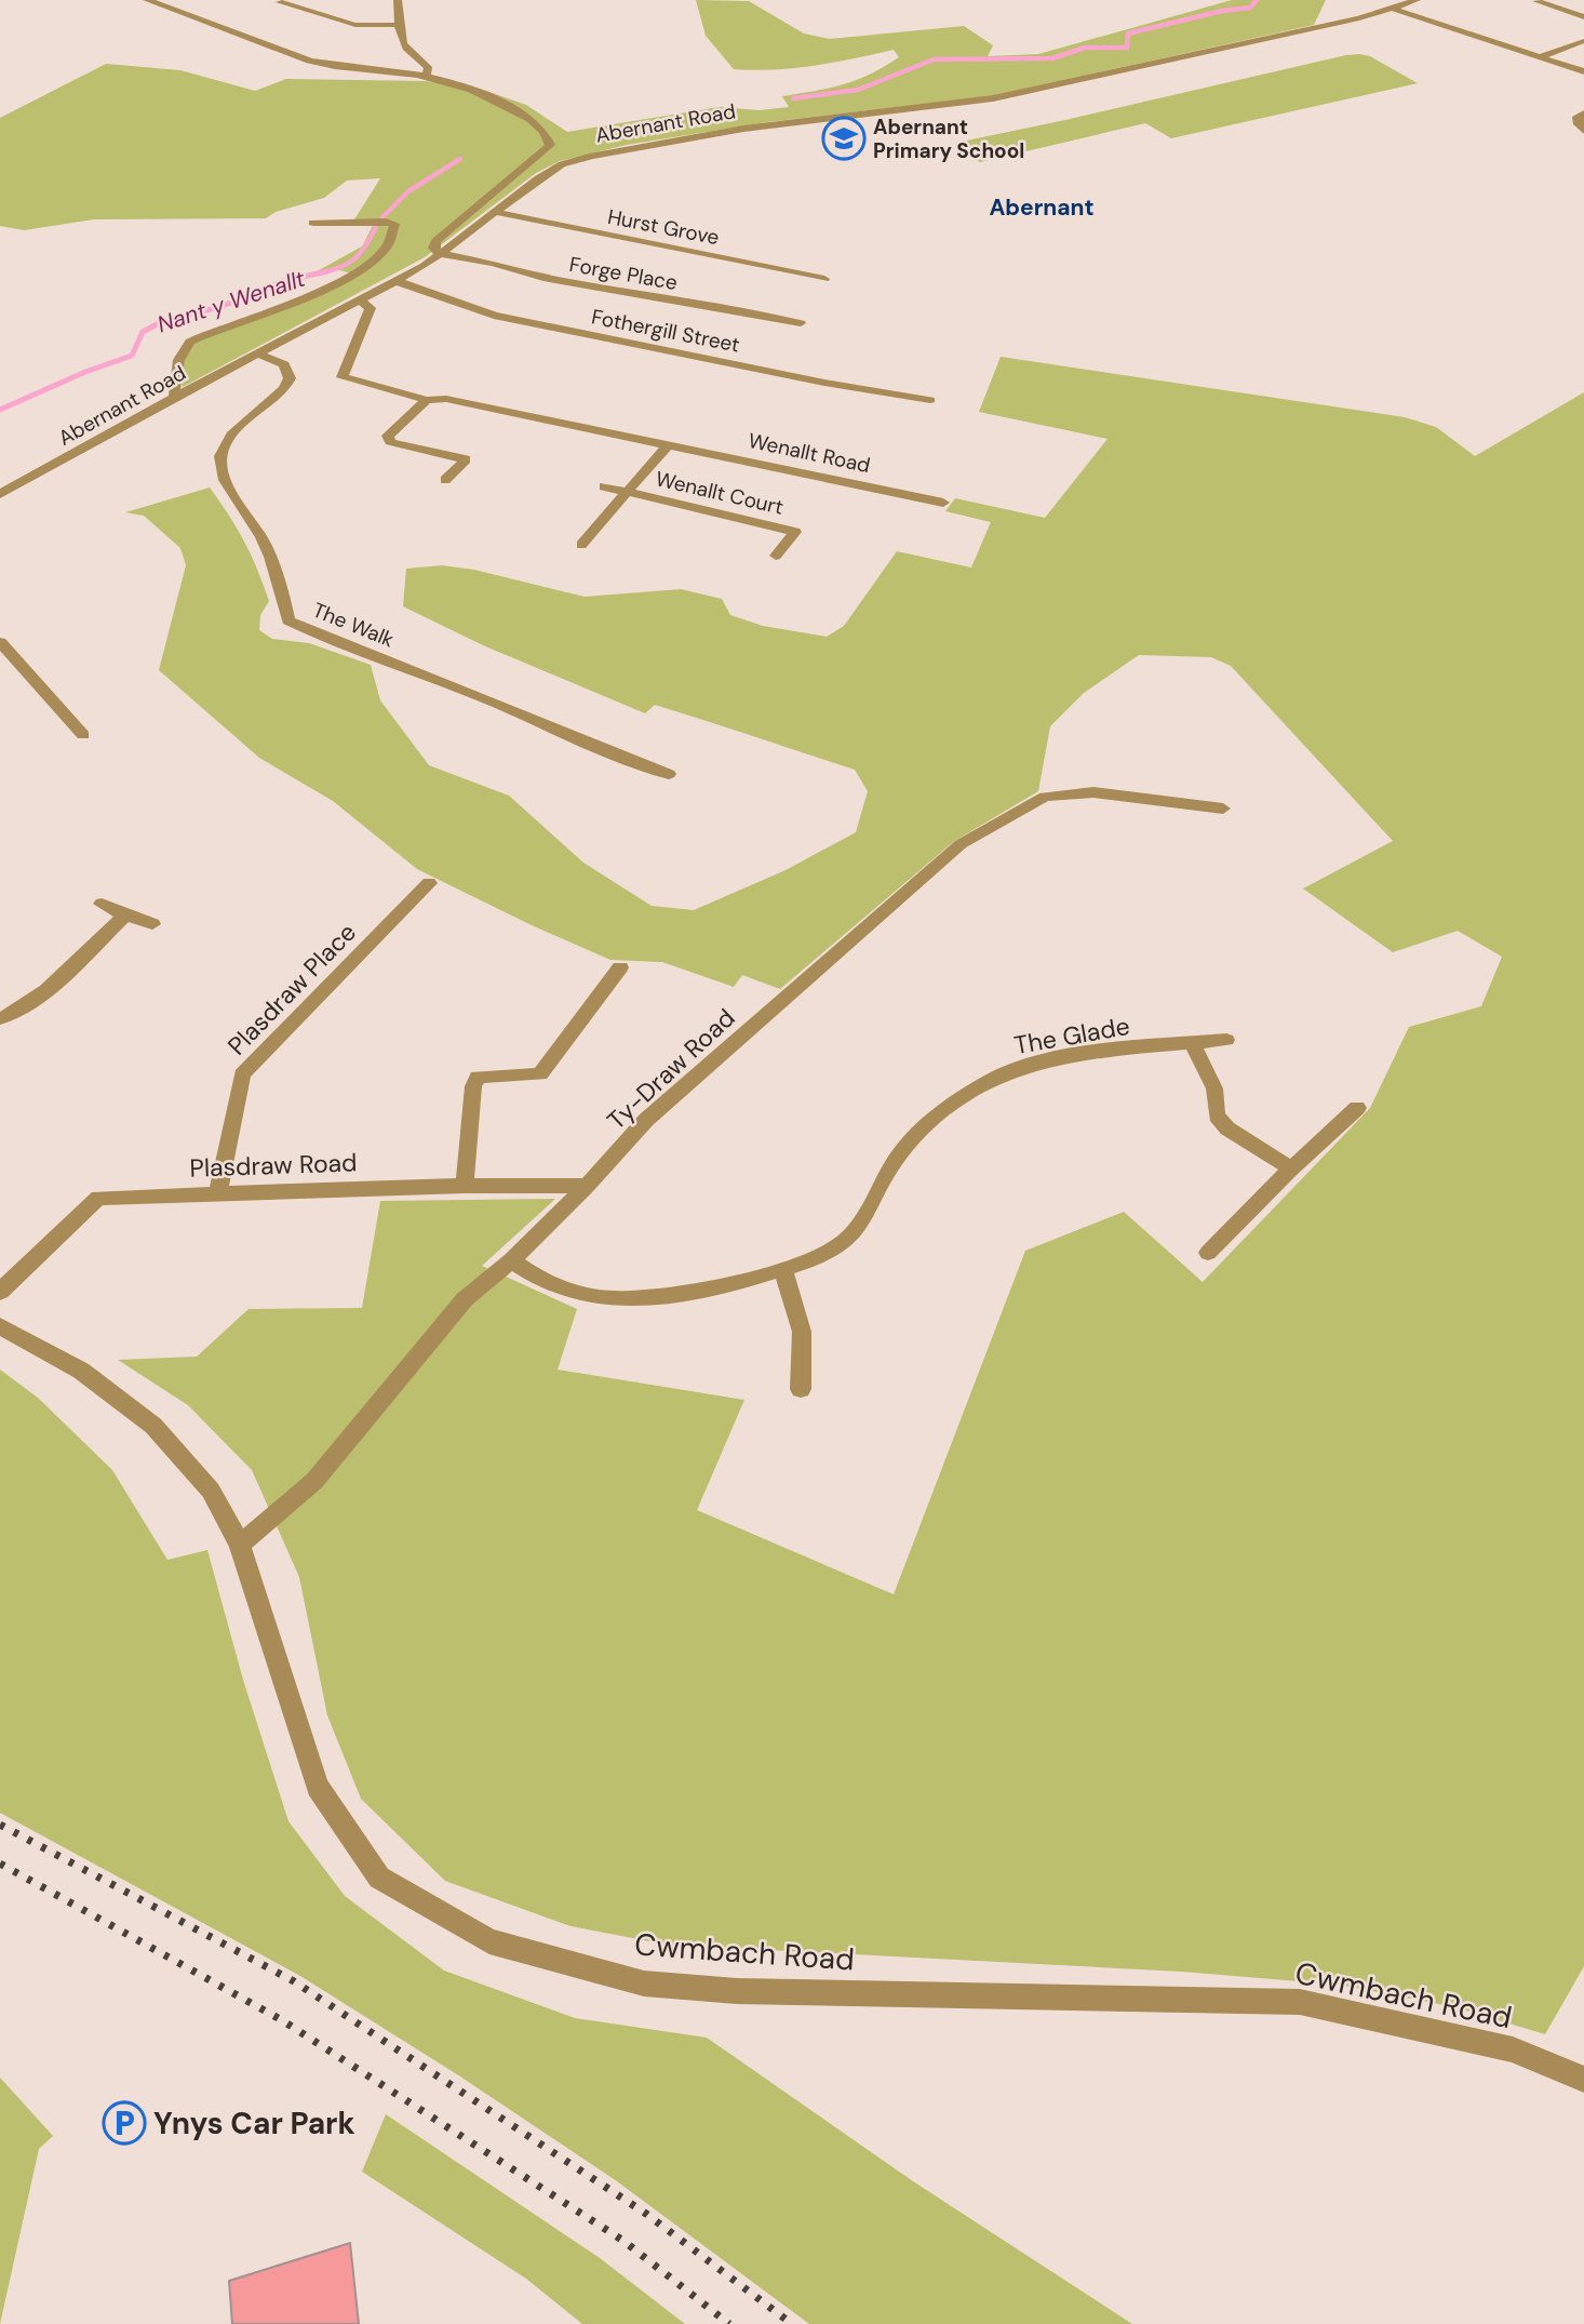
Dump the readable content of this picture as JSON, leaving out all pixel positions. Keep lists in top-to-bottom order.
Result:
{
  "streets": {
    "street": [
      "Abernant Road",
      "Hurst Grove",
      "Forge Place",
      "Fothergill Street",
      "Wenallt Road",
      "Wenallt Court",
      "The Walk",
      "Plasdraw Place",
      "The Glade",
      "Ty-Draw Road",
      "Plasdraw Road",
      "Cwmbach Road"
    ]
  },
  "crossings": [
    ["Abernant Road", "Hurst Grove"],
    ["Abernant Road", "Forge Place"],
    ["Abernant Road", "Fothergill Street"],
    ["Abernant Road", "Wenallt Road"],
    ["Abernant Road", "The Walk"],
    ["Plasdraw Place", "Plasdraw Road"],
    ["The Glade", "Ty-Draw Road"],
    ["Ty-Draw Road", "Plasdraw Road"],
    ["Ty-Draw Road", "Cwmbach Road"]
  ],
  "districts": ["Abernant"],
  "water": ["Nant y Wenallt"],
  "places": {
    "school or university": ["Abernant Primary School"],
    "parking": ["Ynys Car Park"]
  }
}
